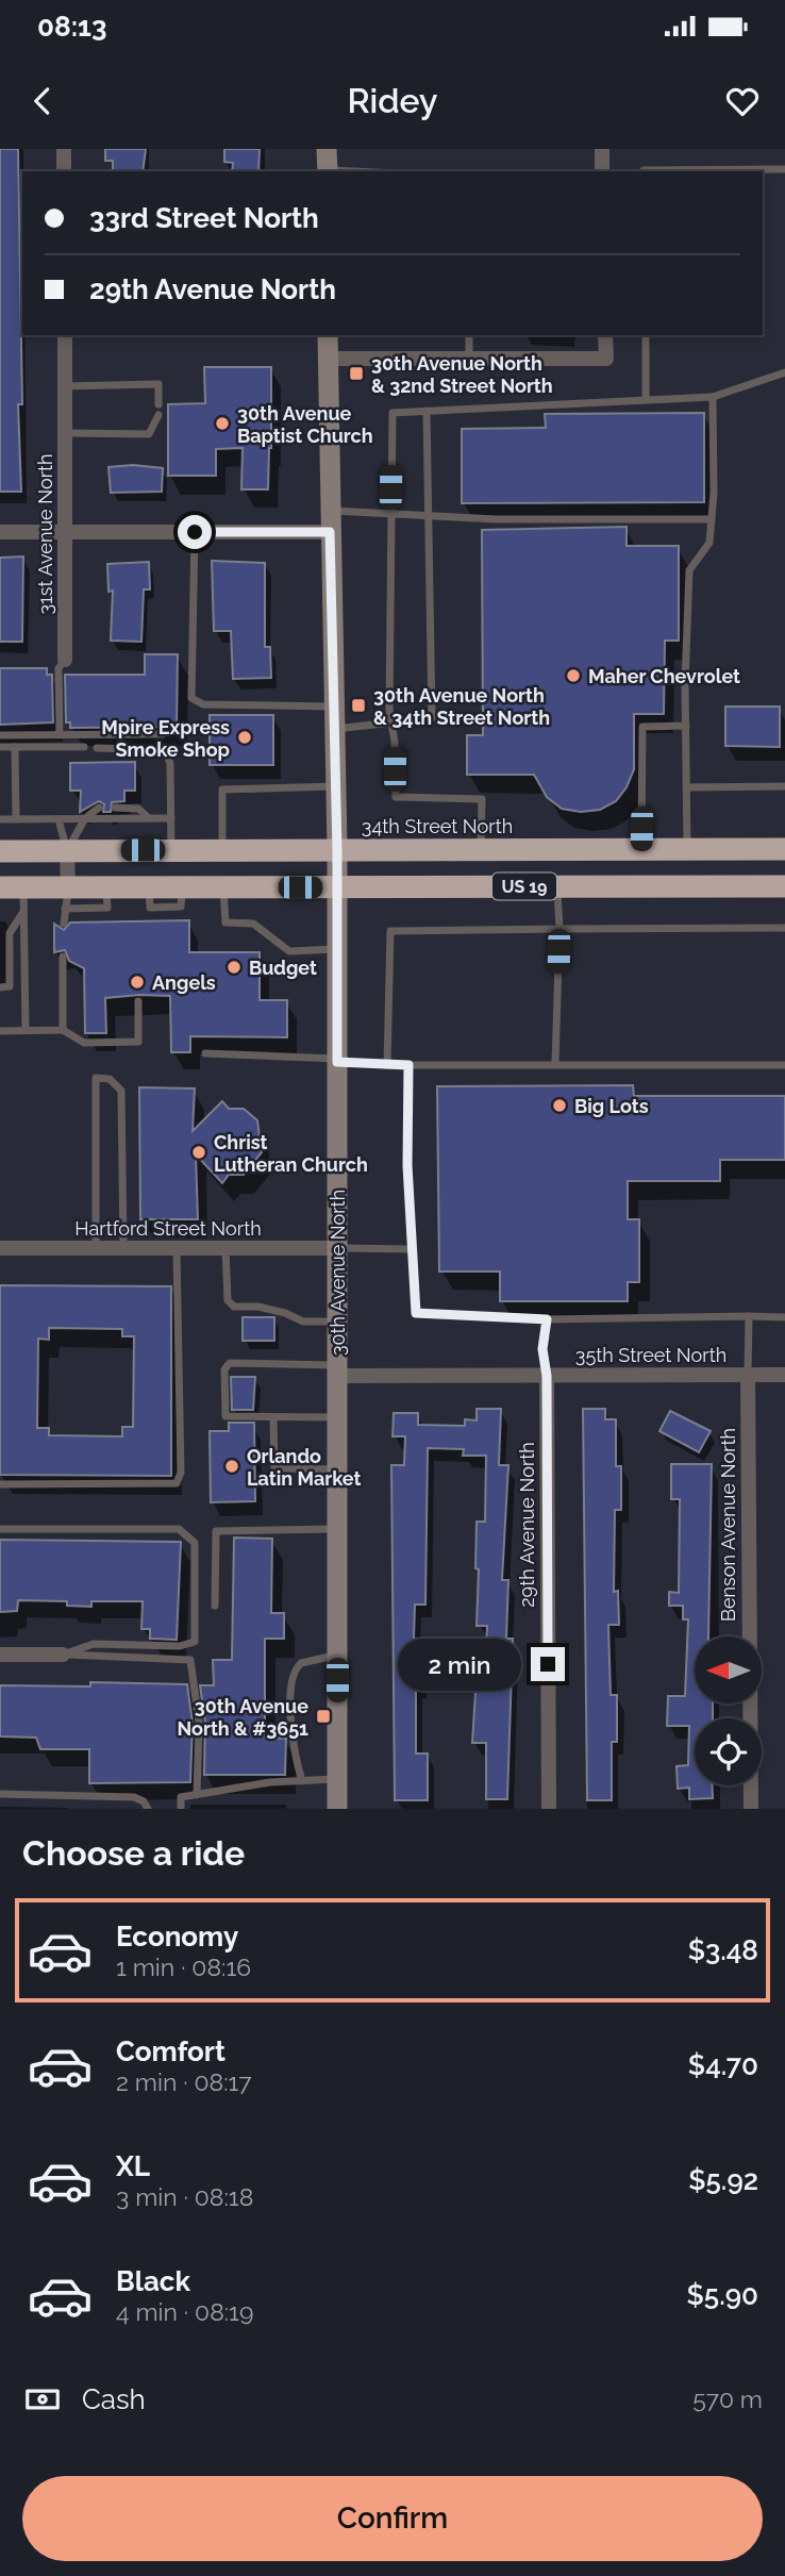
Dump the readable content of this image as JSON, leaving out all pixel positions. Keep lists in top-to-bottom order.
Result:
{
  "streets": {
    "highway": ["34th Street North", "US 19"],
    "street": [
      "31st Avenue North",
      "Hartford Street North",
      "30th Avenue North",
      "35th Street North",
      "29th Avenue North",
      "Benson Avenue North"
    ]
  },
  "crossings": [
    ["34th Street North", "30th Avenue North"],
    ["US 19", "30th Avenue North"],
    ["Hartford Street North", "30th Avenue North"],
    ["30th Avenue North", "35th Street North"],
    ["35th Street North", "29th Avenue North"],
    ["35th Street North", "Benson Avenue North"]
  ],
  "places": {
    "transit": ["30th Avenue North & 32nd Street North", "30th Avenue North & 34th Street North", "30th Avenue North & #3651"],
    "other": [
      "30th Avenue Baptist Church",
      "Maher Chevrolet",
      "Mpire Express Smoke Shop",
      "Budget",
      "Angels",
      "Big Lots",
      "Christ Lutheran Church",
      "Orlando Latin Market"
    ]
  },
  "north": "left",
  "page": {
    "status": "08:13",
    "header": "Ridey",
    "banner": ["33rd Street North", "29th Avenue North"],
    "bubble": "2 min",
    "heading": "Choose a ride",
    "list": [
      {
        "name": "Economy",
        "note": "1 min · 08:16",
        "value": "$3.48"
      },
      {
        "name": "Comfort",
        "note": "2 min · 08:17",
        "value": "$4.70"
      },
      {
        "name": "XL",
        "note": "3 min · 08:18",
        "value": "$5.92"
      },
      {
        "name": "Black",
        "note": "4 min · 08:19",
        "value": "$5.90"
      }
    ],
    "pay": ["Cash", "570 m"],
    "buttons": "Confirm"
  }
}
